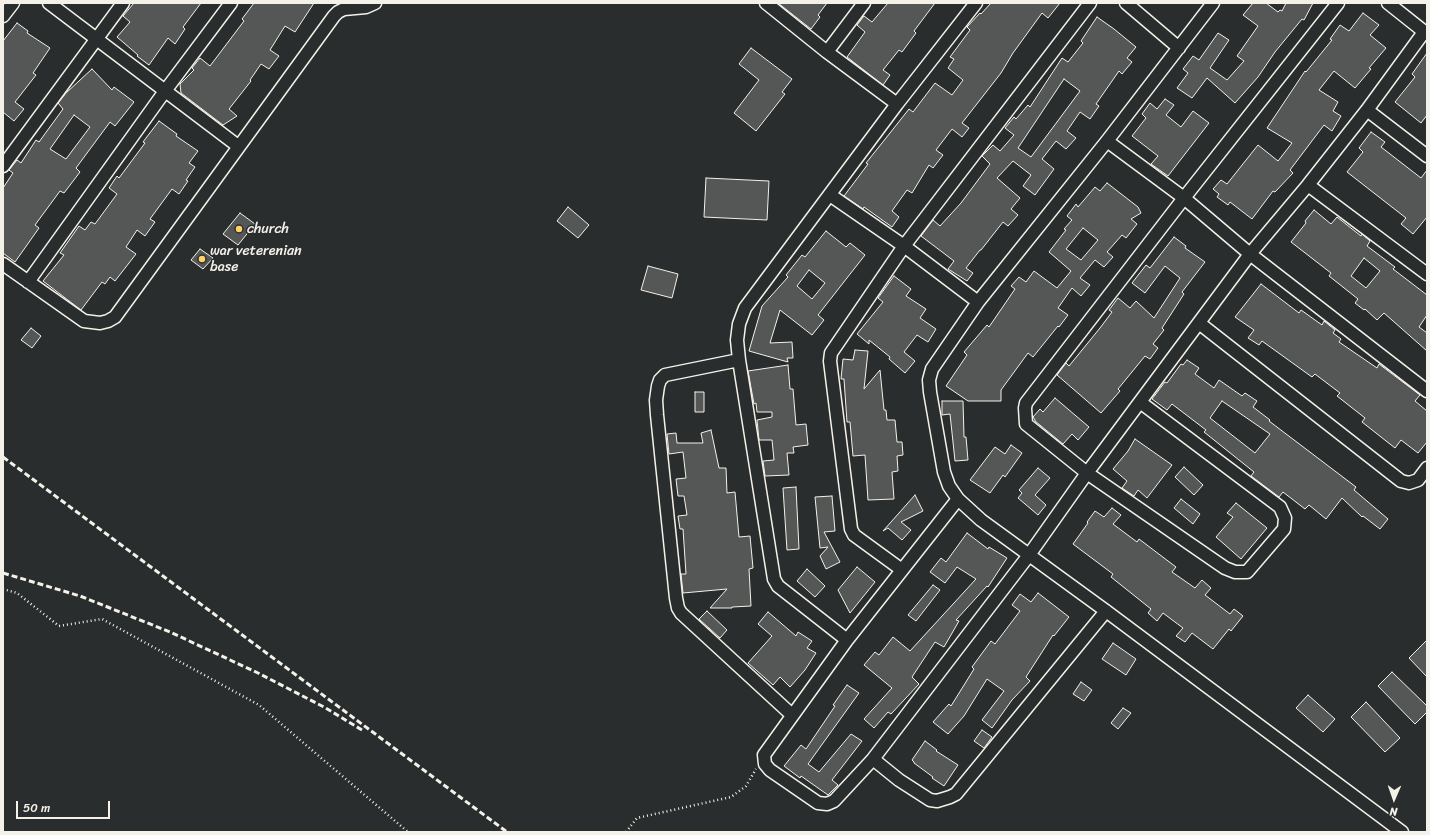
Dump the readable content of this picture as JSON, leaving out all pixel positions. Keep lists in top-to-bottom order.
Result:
{
  "places": ["church", "war veterenian base"],
  "scale_bar": "50 m",
  "north": "bottom"
}
